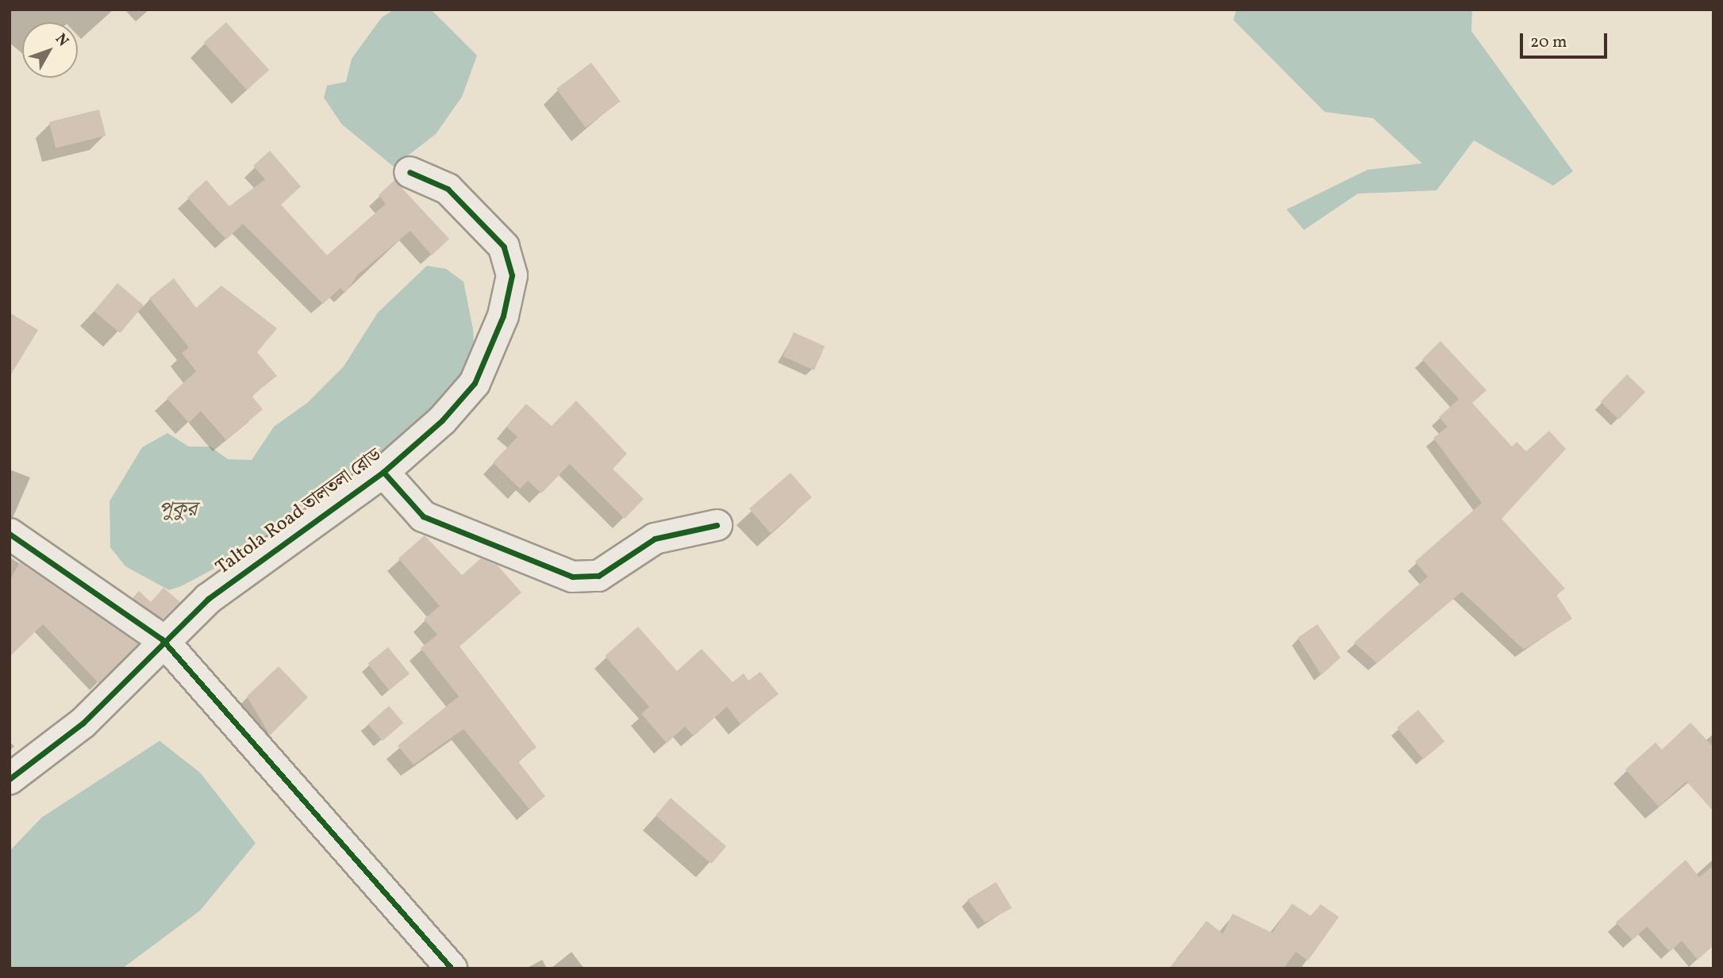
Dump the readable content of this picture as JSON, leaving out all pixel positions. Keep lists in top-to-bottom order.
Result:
{
  "streets": {
    "street": ["Taltola Road তালতলা রোড"]
  },
  "water": ["পুকুর"],
  "scale_bar": "20 m",
  "north": "top right"
}
